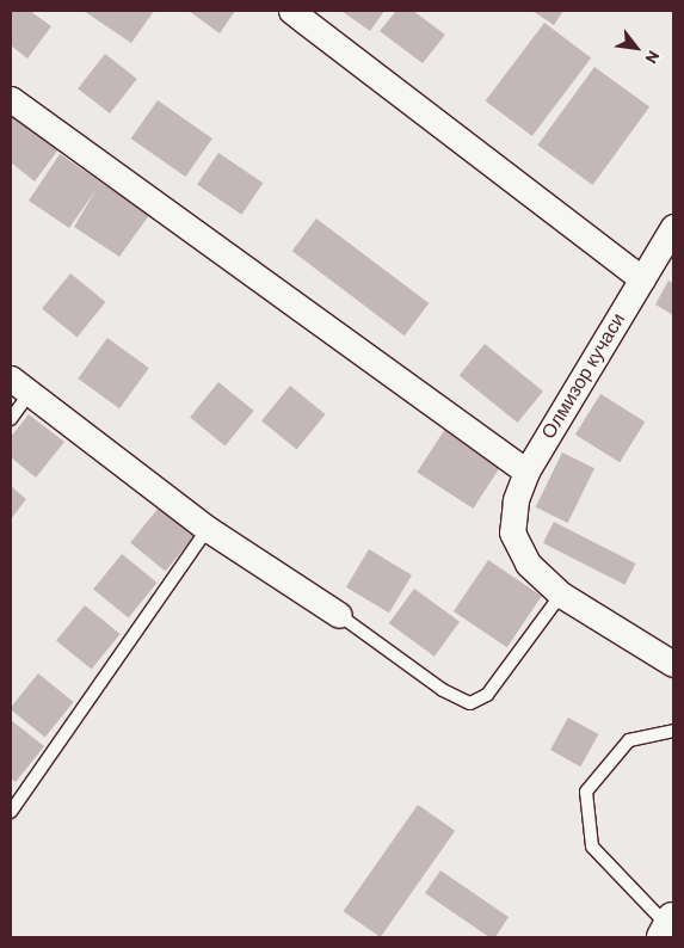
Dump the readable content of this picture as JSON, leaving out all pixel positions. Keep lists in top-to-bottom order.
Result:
{
  "streets": {
    "street": ["Олмизор кучаси"]
  },
  "north": "bottom right"
}
